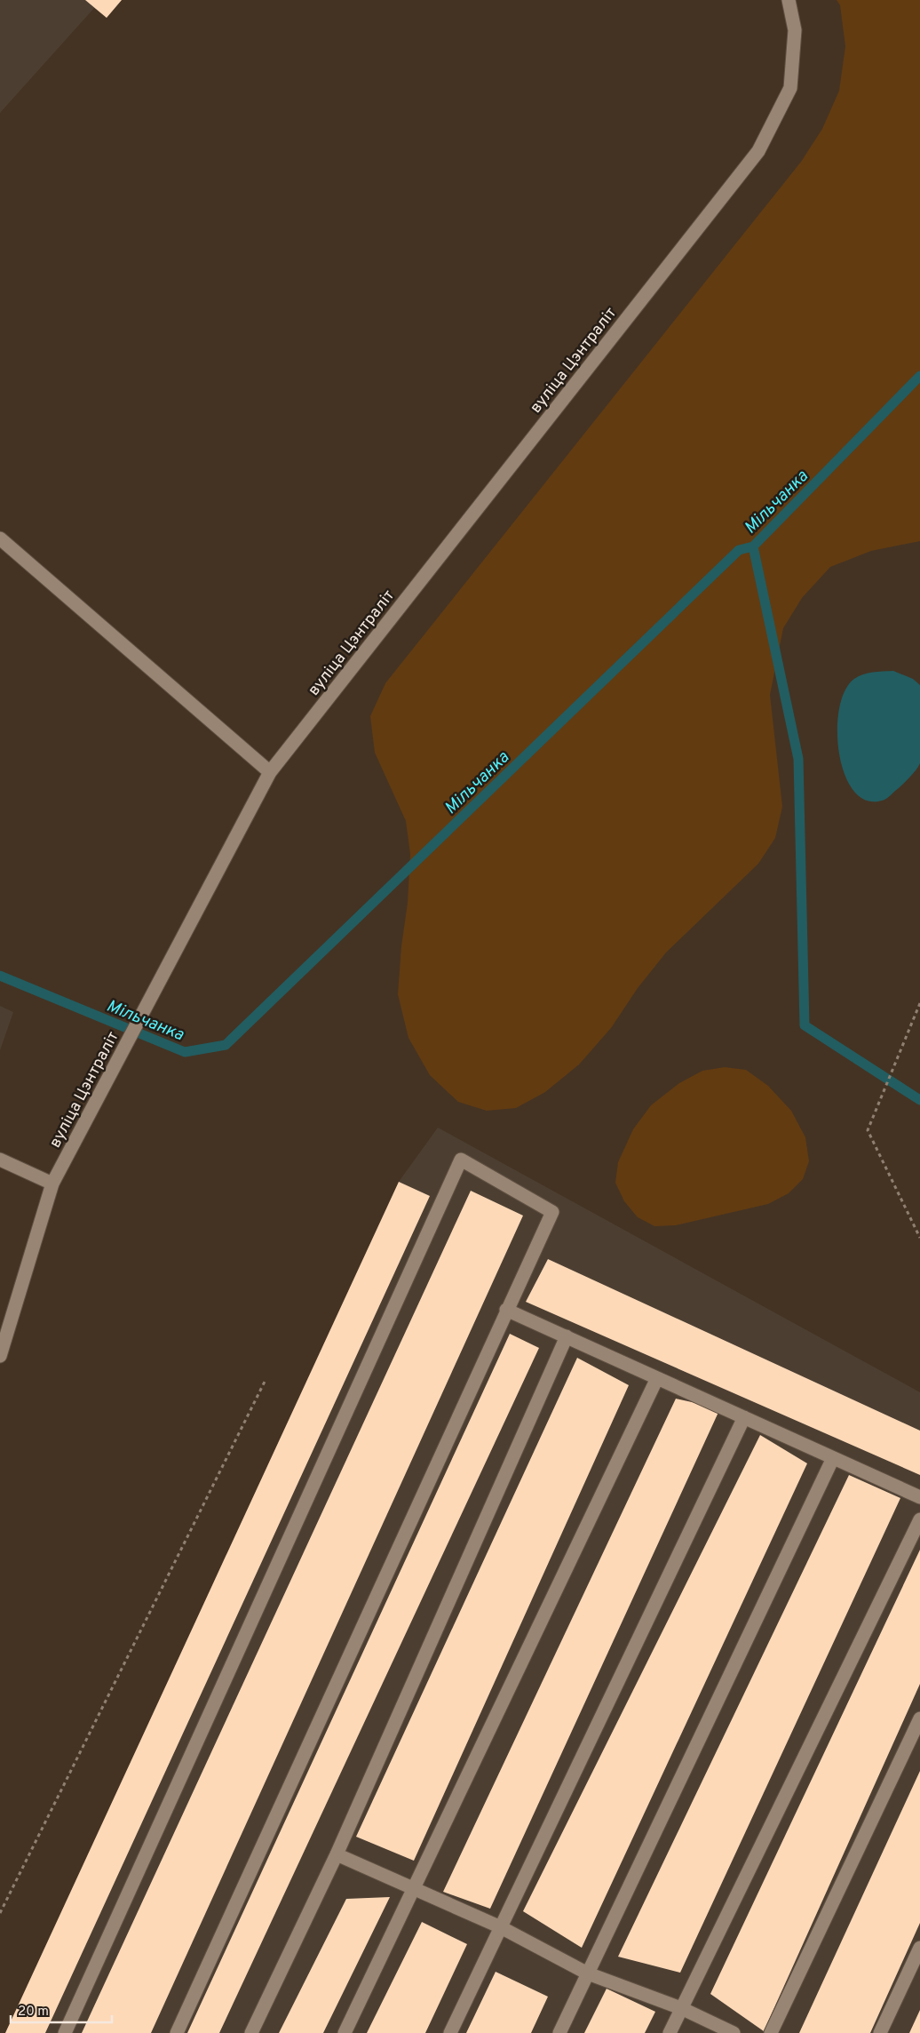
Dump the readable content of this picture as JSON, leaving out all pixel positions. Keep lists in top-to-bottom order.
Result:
{
  "streets": {
    "street": ["вуліца Цэнтраліт"]
  },
  "water": ["Мільчанка"],
  "scale_bar": "20 m"
}
